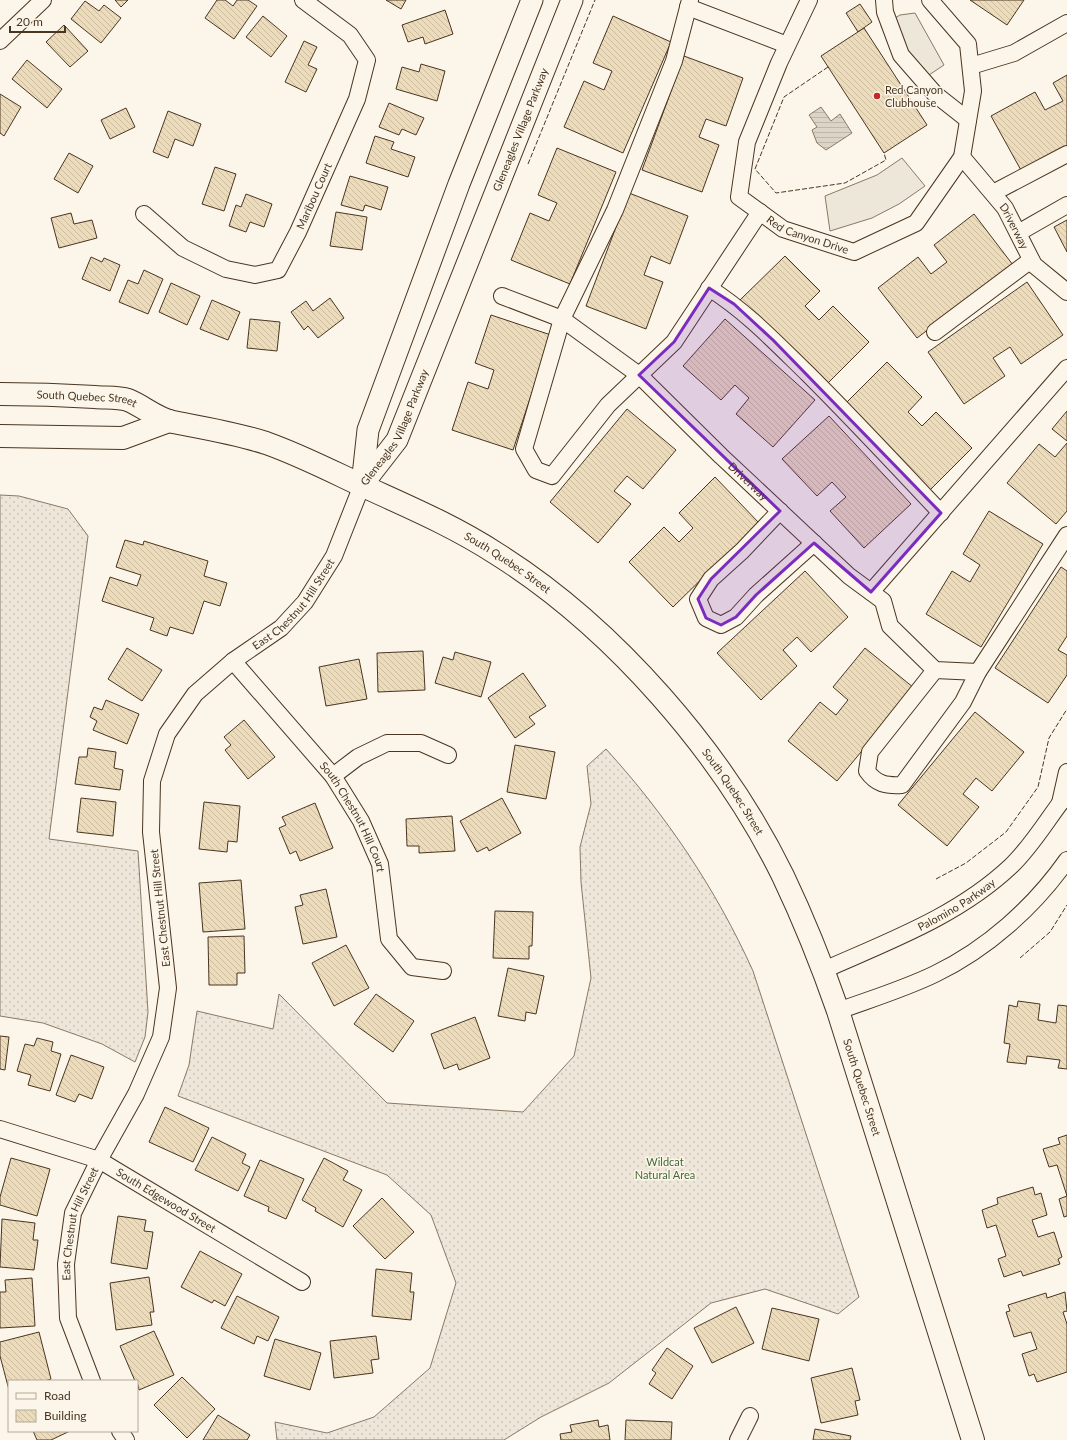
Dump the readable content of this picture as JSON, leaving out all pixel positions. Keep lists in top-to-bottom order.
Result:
{
  "streets": {
    "main road": ["South Quebec Street"],
    "street": [
      "Gleneagles Village Parkway",
      "Maribou Court",
      "Driverway",
      "Red Canyon Drive",
      "East Chestnut Hill Street",
      "South Chestnut Hill Court",
      "Palomino Parkway",
      "South Edgewood Street"
    ]
  },
  "crossings": [
    ["Gleneagles Village Parkway", "South Quebec Street"],
    ["Gleneagles Village Parkway", "East Chestnut Hill Street"],
    ["Driverway", "Red Canyon Drive"],
    ["South Quebec Street", "East Chestnut Hill Street"],
    ["South Quebec Street", "Palomino Parkway"],
    ["East Chestnut Hill Street", "South Chestnut Hill Court"],
    ["East Chestnut Hill Street", "South Edgewood Street"]
  ],
  "parks": ["Wildcat Natural Area"],
  "places": ["Red Canyon Clubhouse"],
  "legend": ["Road", "Building"],
  "scale_bar": "20 m"
}
